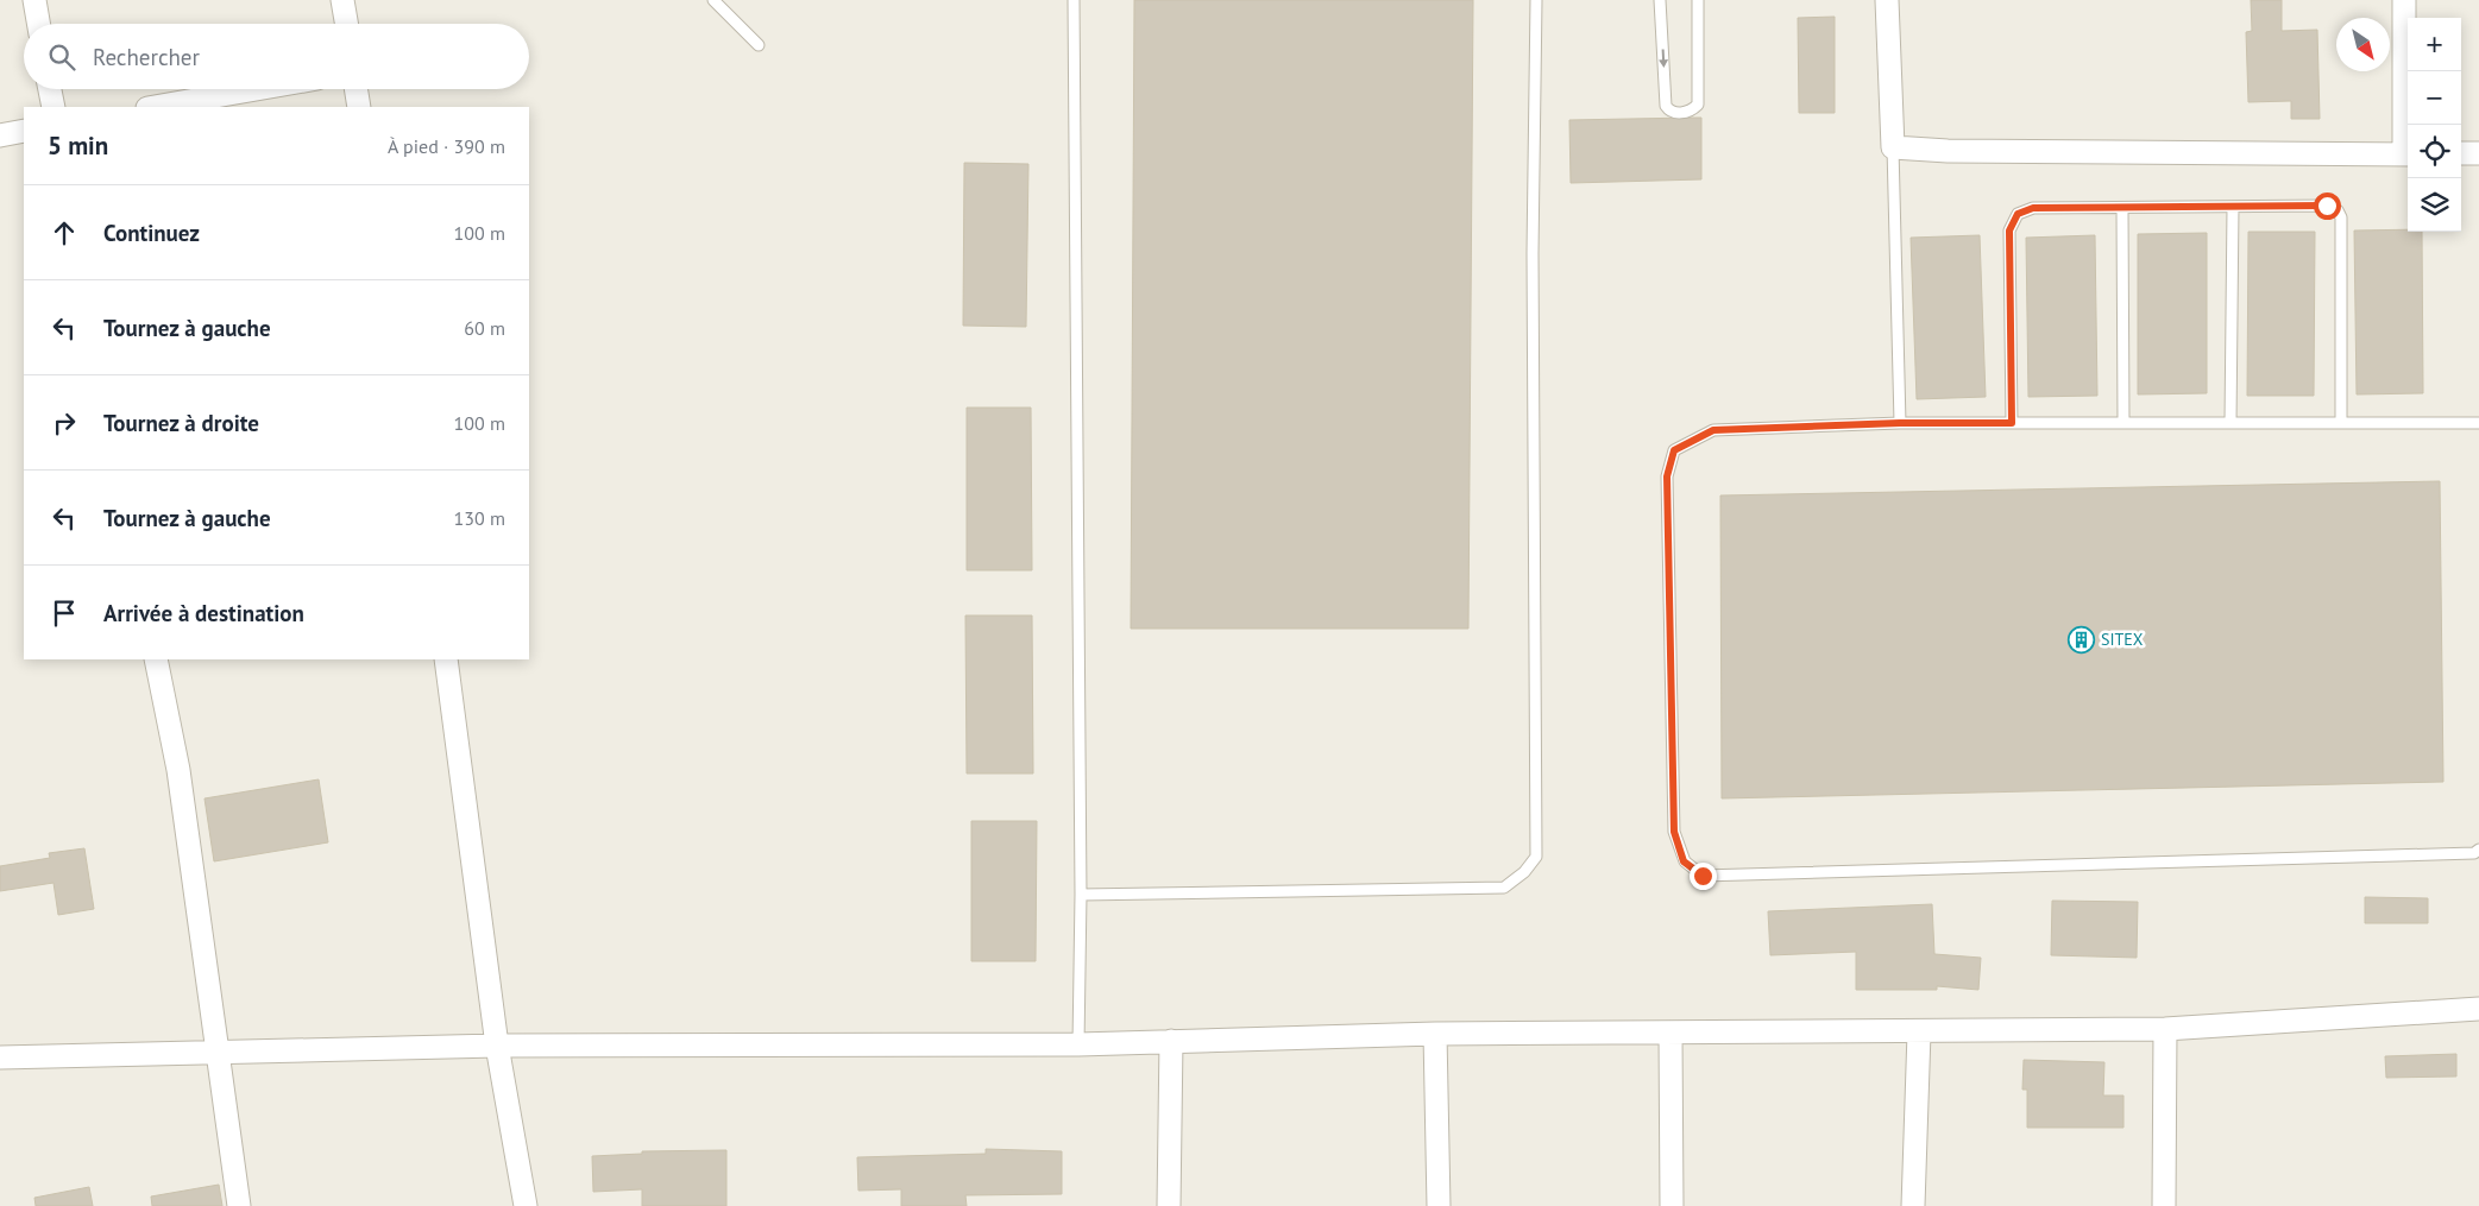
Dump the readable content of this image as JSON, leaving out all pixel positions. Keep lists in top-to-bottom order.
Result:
{
  "places": {
    "building": ["SITEX"]
  },
  "north": "bottom right",
  "page": {
    "map_buttons": ["+", "−"],
    "search": "Rechercher",
    "heading": ["5 min", "À pied · 390 m"],
    "list": [
      ["Continuez", "100 m"],
      ["Tournez à gauche", "60 m"],
      ["Tournez à droite", "100 m"],
      ["Tournez à gauche", "130 m"],
      "Arrivée à destination"
    ]
  }
}
